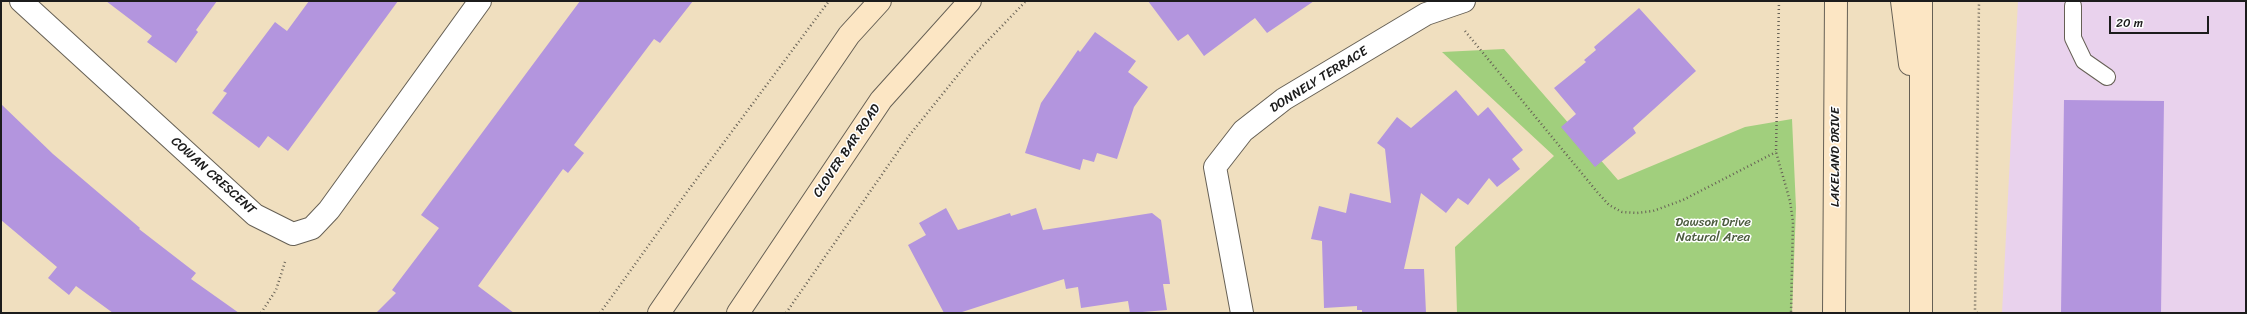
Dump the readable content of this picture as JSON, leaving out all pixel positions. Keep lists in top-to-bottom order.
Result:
{
  "streets": {
    "main road": ["CLOVER BAR ROAD", "LAKELAND DRIVE"],
    "street": ["DONNELY TERRACE", "COWAN CRESCENT"]
  },
  "parks": ["Dawson Drive Natural Area"],
  "scale_bar": "20 m"
}
